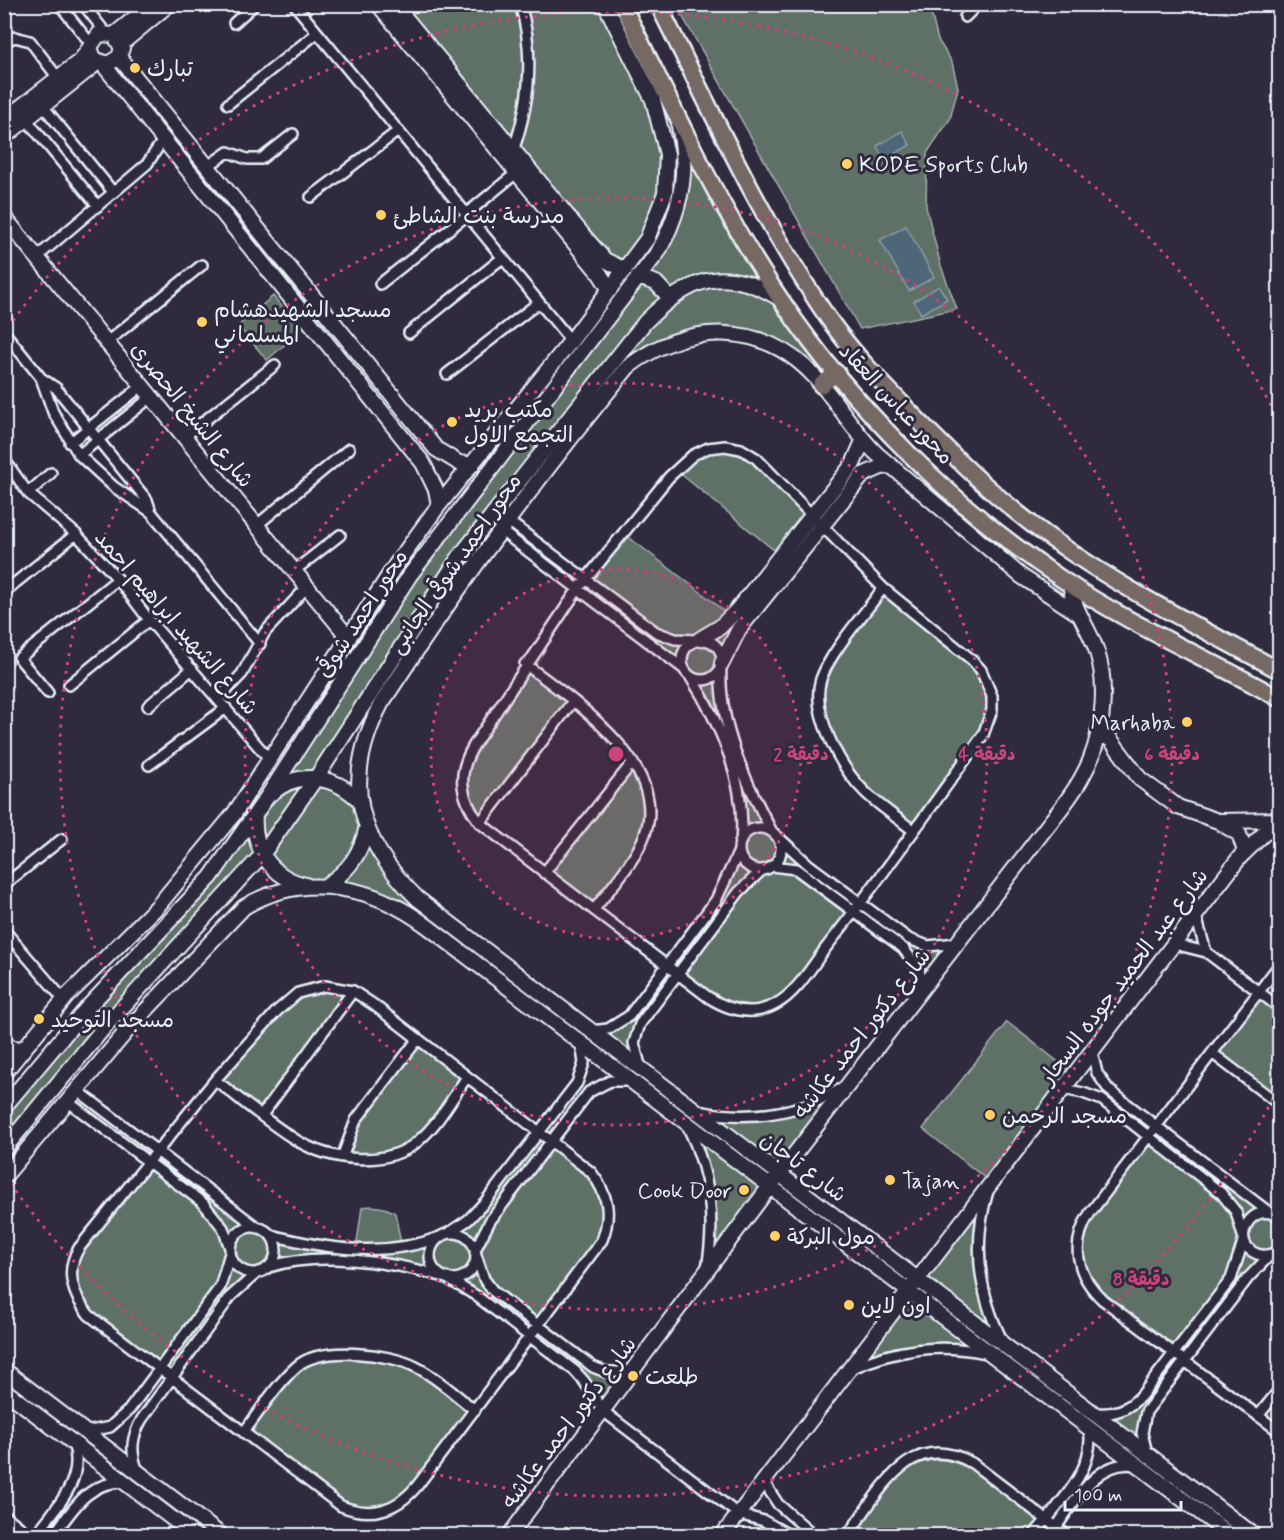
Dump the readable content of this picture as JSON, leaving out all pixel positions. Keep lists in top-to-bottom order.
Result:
{
  "streets": {
    "main road": ["محور عباس العقاد"],
    "street": [
      "شارع الشيخ الحصرى",
      "محور احمد شوقى الجانبى",
      "محور احمد شوقى",
      "شارع الشهيد ابراهيم احمد",
      "شارع عبد الحميد جوده السحار",
      "شارع دكتور احمد عكاشه",
      "شارع تاجان"
    ]
  },
  "crossings": [
    ["محور عباس العقاد", "محور احمد شوقى"],
    ["محور عباس العقاد", "شارع دكتور احمد عكاشه"],
    ["شارع الشيخ الحصرى", "محور احمد شوقى الجانبى"],
    ["محور احمد شوقى الجانبى", "شارع الشهيد ابراهيم احمد"],
    ["محور احمد شوقى الجانبى", "شارع دكتور احمد عكاشه"],
    ["محور احمد شوقى الجانبى", "شارع تاجان"],
    ["شارع عبد الحميد جوده السحار", "شارع تاجان"],
    ["شارع دكتور احمد عكاشه", "شارع تاجان"]
  ],
  "places": [
    "تبارك",
    "KODE Sports Club",
    "مدرسة بنت الشاطئ",
    "مسجد الشهيدهشام المسلماني",
    "مكتب بريد التجمع الاول",
    "Marhaba",
    "مسجد التوحيد",
    "مسجد الرحمن",
    "Tajan",
    "Cook Door",
    "مول البركة",
    "اون لاين",
    "طلعت"
  ],
  "scale_bar": "100 m",
  "rings": [
    "2 دقيقة",
    "4 دقيقة",
    "6 دقيقة",
    "8 دقيقة"
  ]
}
